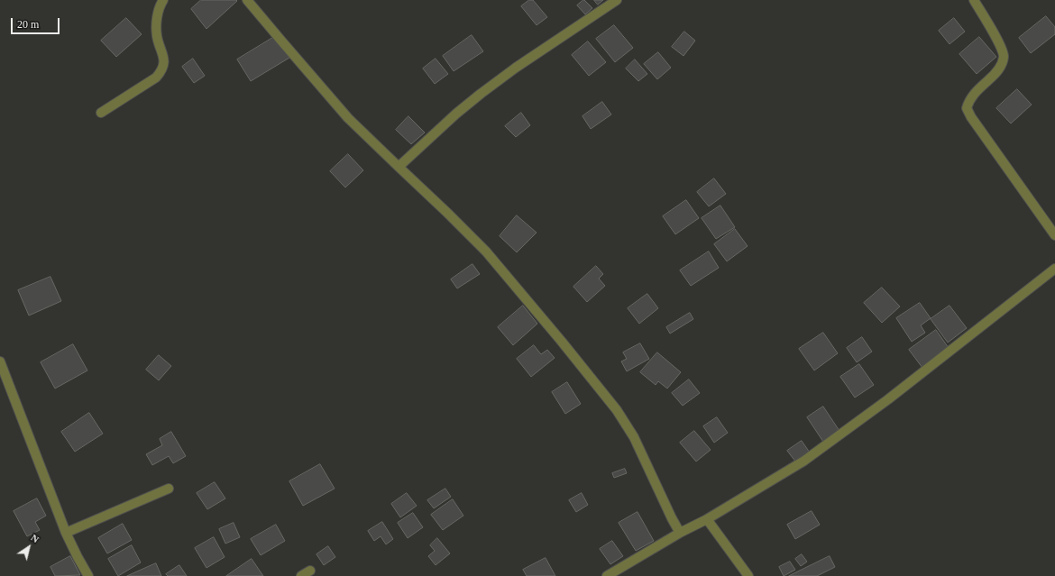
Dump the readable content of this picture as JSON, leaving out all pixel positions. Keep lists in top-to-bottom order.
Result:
{
  "scale_bar": "20 m",
  "north": "top right"
}
